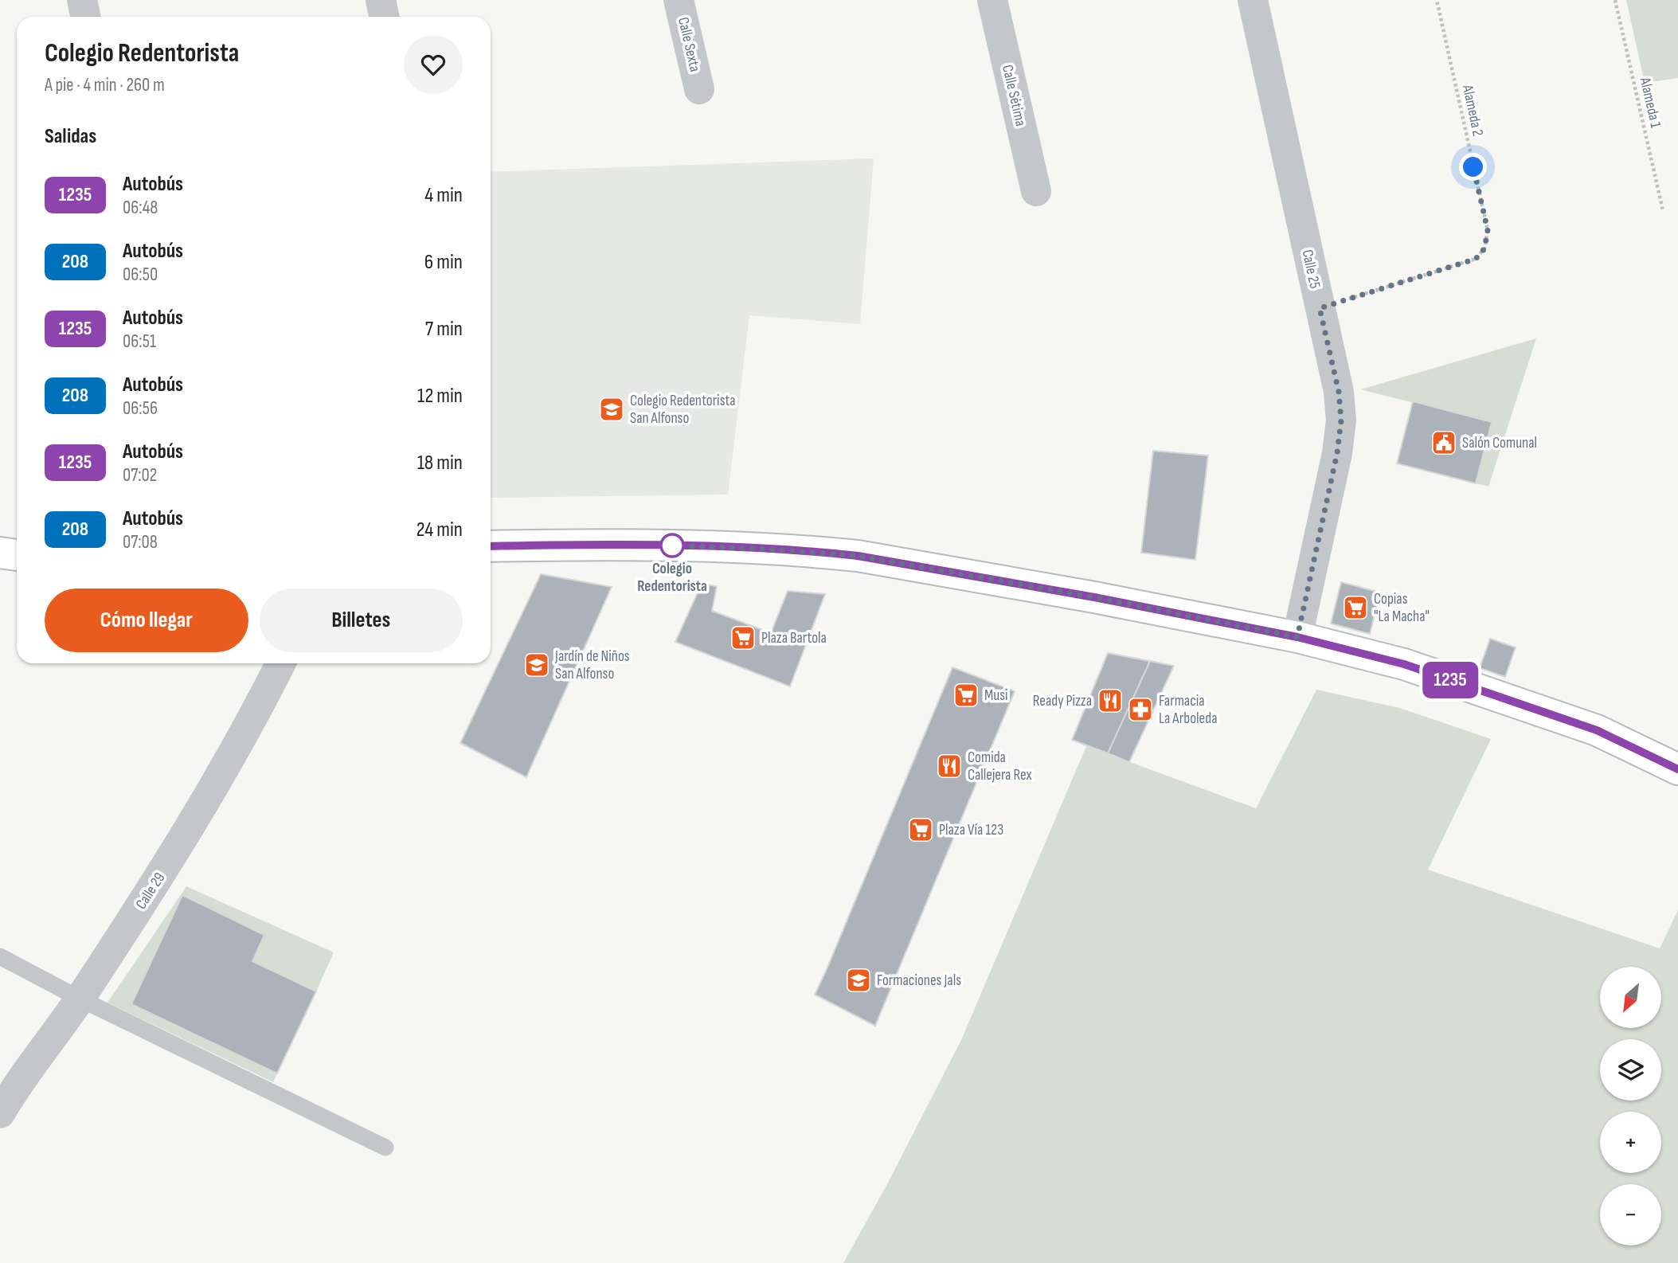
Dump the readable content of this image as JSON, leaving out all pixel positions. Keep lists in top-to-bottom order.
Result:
{
  "streets": {
    "street": [
      "Calle Sexta",
      "Calle Sétima",
      "Calle 25",
      "Calle 29"
    ],
    "path": ["Alameda 1", "Alameda 2"]
  },
  "crossings": [
    ["Alameda 2", "Calle 25"]
  ],
  "places": {
    "school or university": ["Colegio Redentorista San Alfonso", "Jardín de Niños San Alfonso", "Formaciones Jals"],
    "public building": ["Salón Comunal"],
    "other": ["Colegio Redentorista"],
    "supermarket": [
      "Copias \"La Macha\"",
      "Plaza Bartola",
      "Musi",
      "Plaza Vía 123"
    ],
    "restaurant": ["Ready Pizza", "Comida Callejera Rex"],
    "pharmacy": ["Farmacia La Arboleda"]
  },
  "lines": ["bus line 1235"],
  "north": "bottom left",
  "page": {
    "on_map": "1235",
    "heading": [
      ["Colegio Redentorista", "A pie · 4 min · 260 m"],
      "Salidas"
    ],
    "list": [
      {
        "mark": "1235",
        "name": "Autobús",
        "note": "06:48",
        "value": "4 min"
      },
      {
        "mark": "208",
        "name": "Autobús",
        "note": "06:50",
        "value": "6 min"
      },
      {
        "mark": "1235",
        "name": "Autobús",
        "note": "06:51",
        "value": "7 min"
      },
      {
        "mark": "208",
        "name": "Autobús",
        "note": "06:56",
        "value": "12 min"
      },
      {
        "mark": "1235",
        "name": "Autobús",
        "note": "07:02",
        "value": "18 min"
      },
      {
        "mark": "208",
        "name": "Autobús",
        "note": "07:08",
        "value": "24 min"
      }
    ],
    "buttons": ["Cómo llegar", "Billetes"],
    "map_buttons": ["+", "−"]
  }
}
